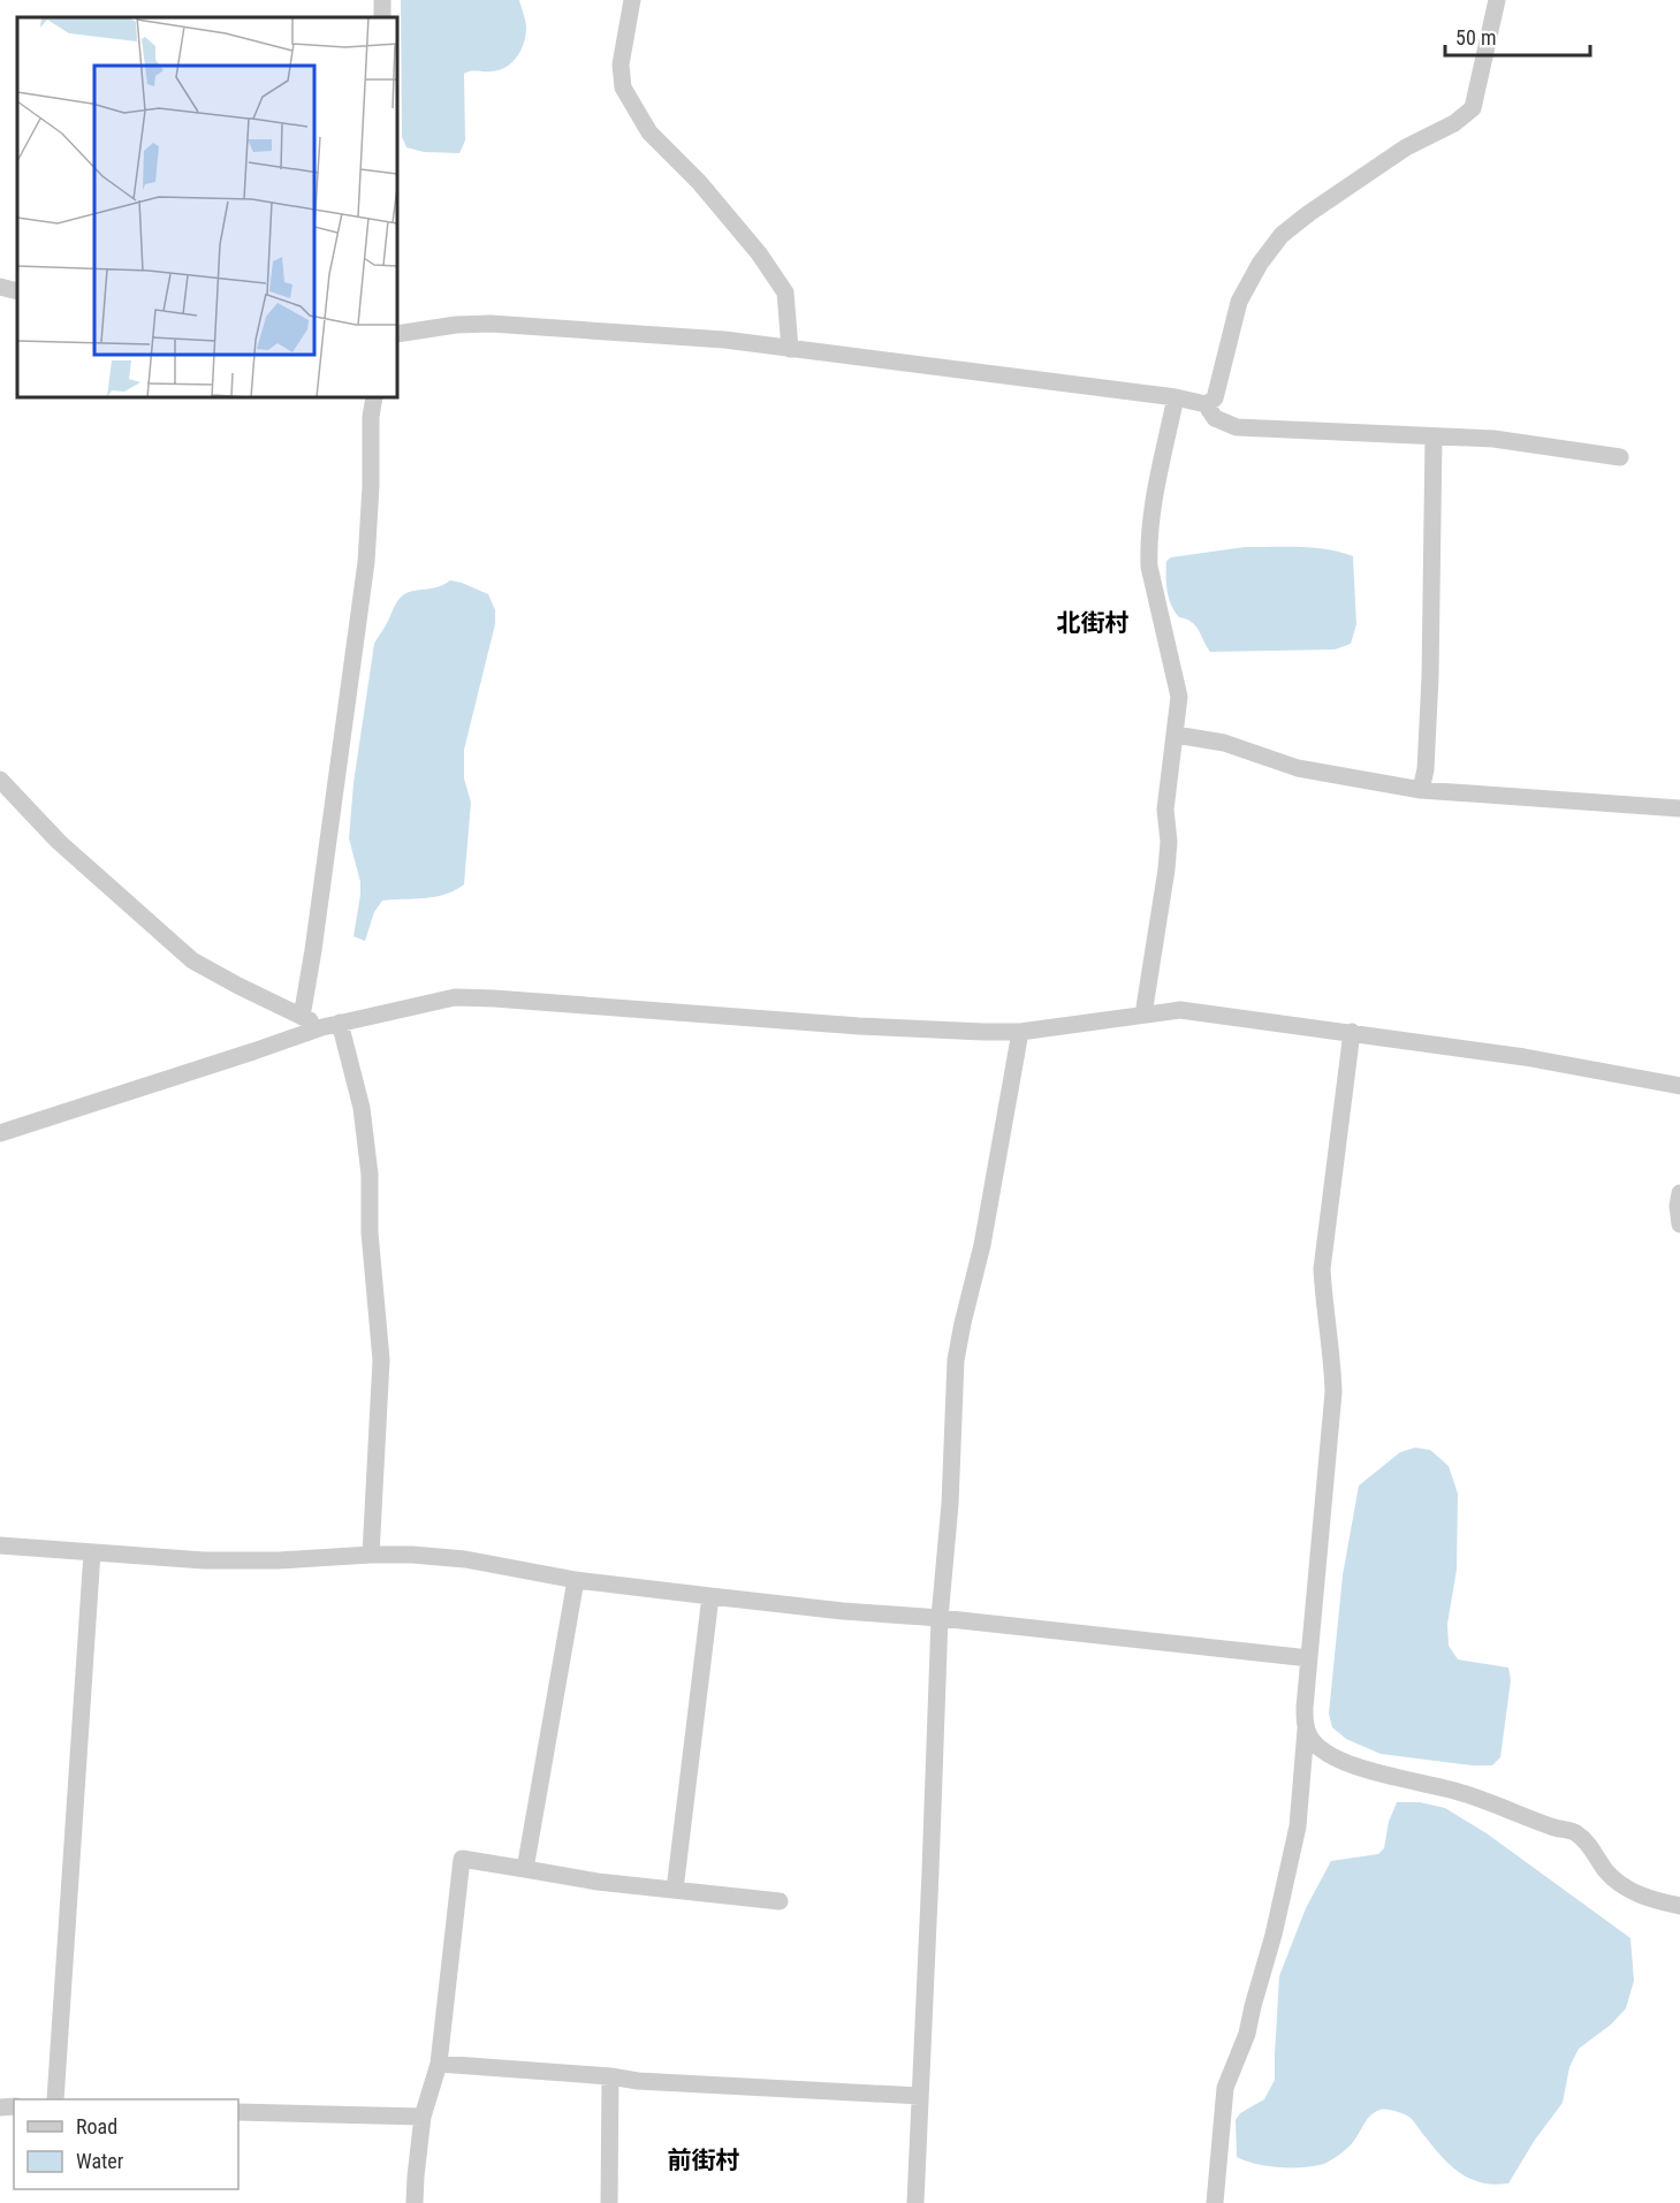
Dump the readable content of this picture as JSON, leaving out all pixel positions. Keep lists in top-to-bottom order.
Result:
{
  "districts": ["北街村", "前街村"],
  "legend": ["Road", "Water"],
  "scale_bar": "50 m"
}
